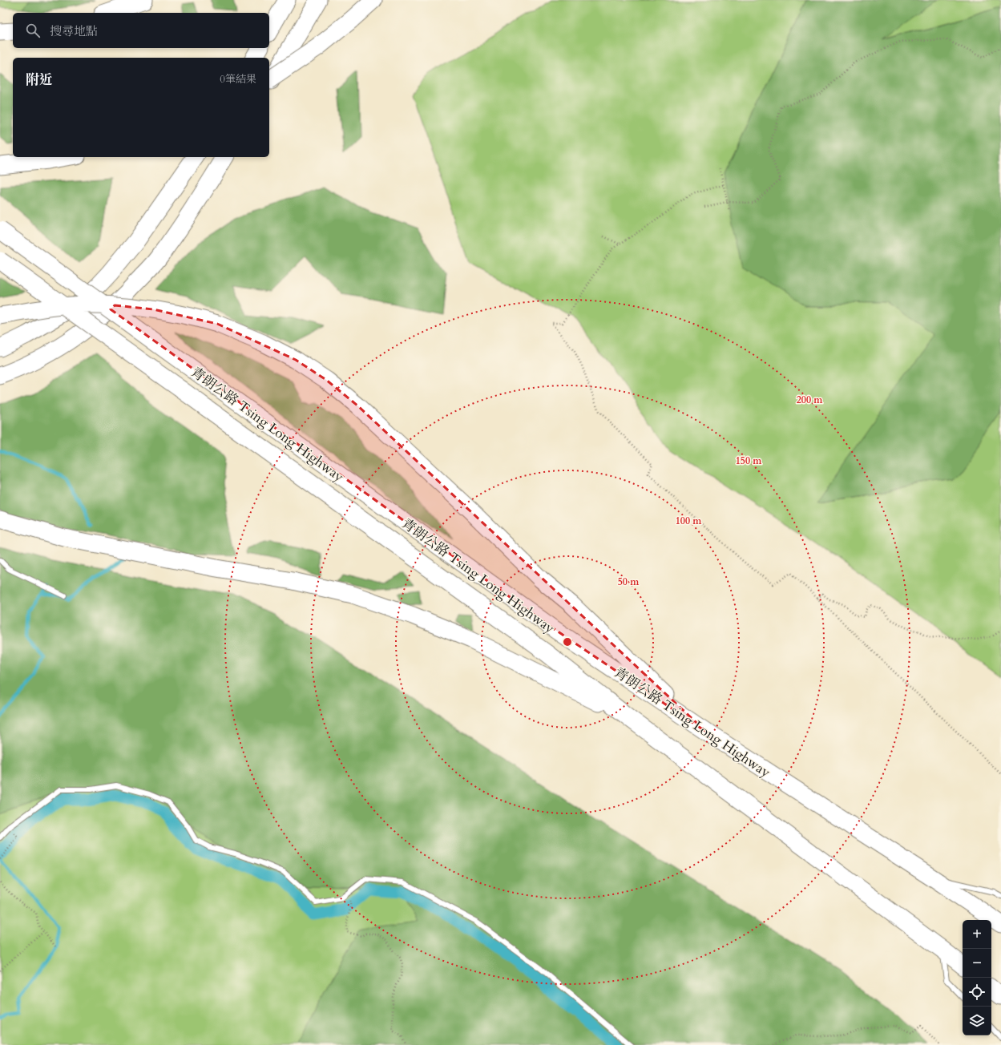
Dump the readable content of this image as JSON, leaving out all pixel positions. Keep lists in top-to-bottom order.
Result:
{
  "streets": {
    "highway": ["青朗公路 Tsing Long Highway"]
  },
  "page": {
    "search": "搜尋地點",
    "heading": ["附近", "0筆結果"],
    "map_buttons": ["+", "−"]
  },
  "rings": [
    "200 m",
    "150 m",
    "100 m",
    "50 m"
  ]
}
